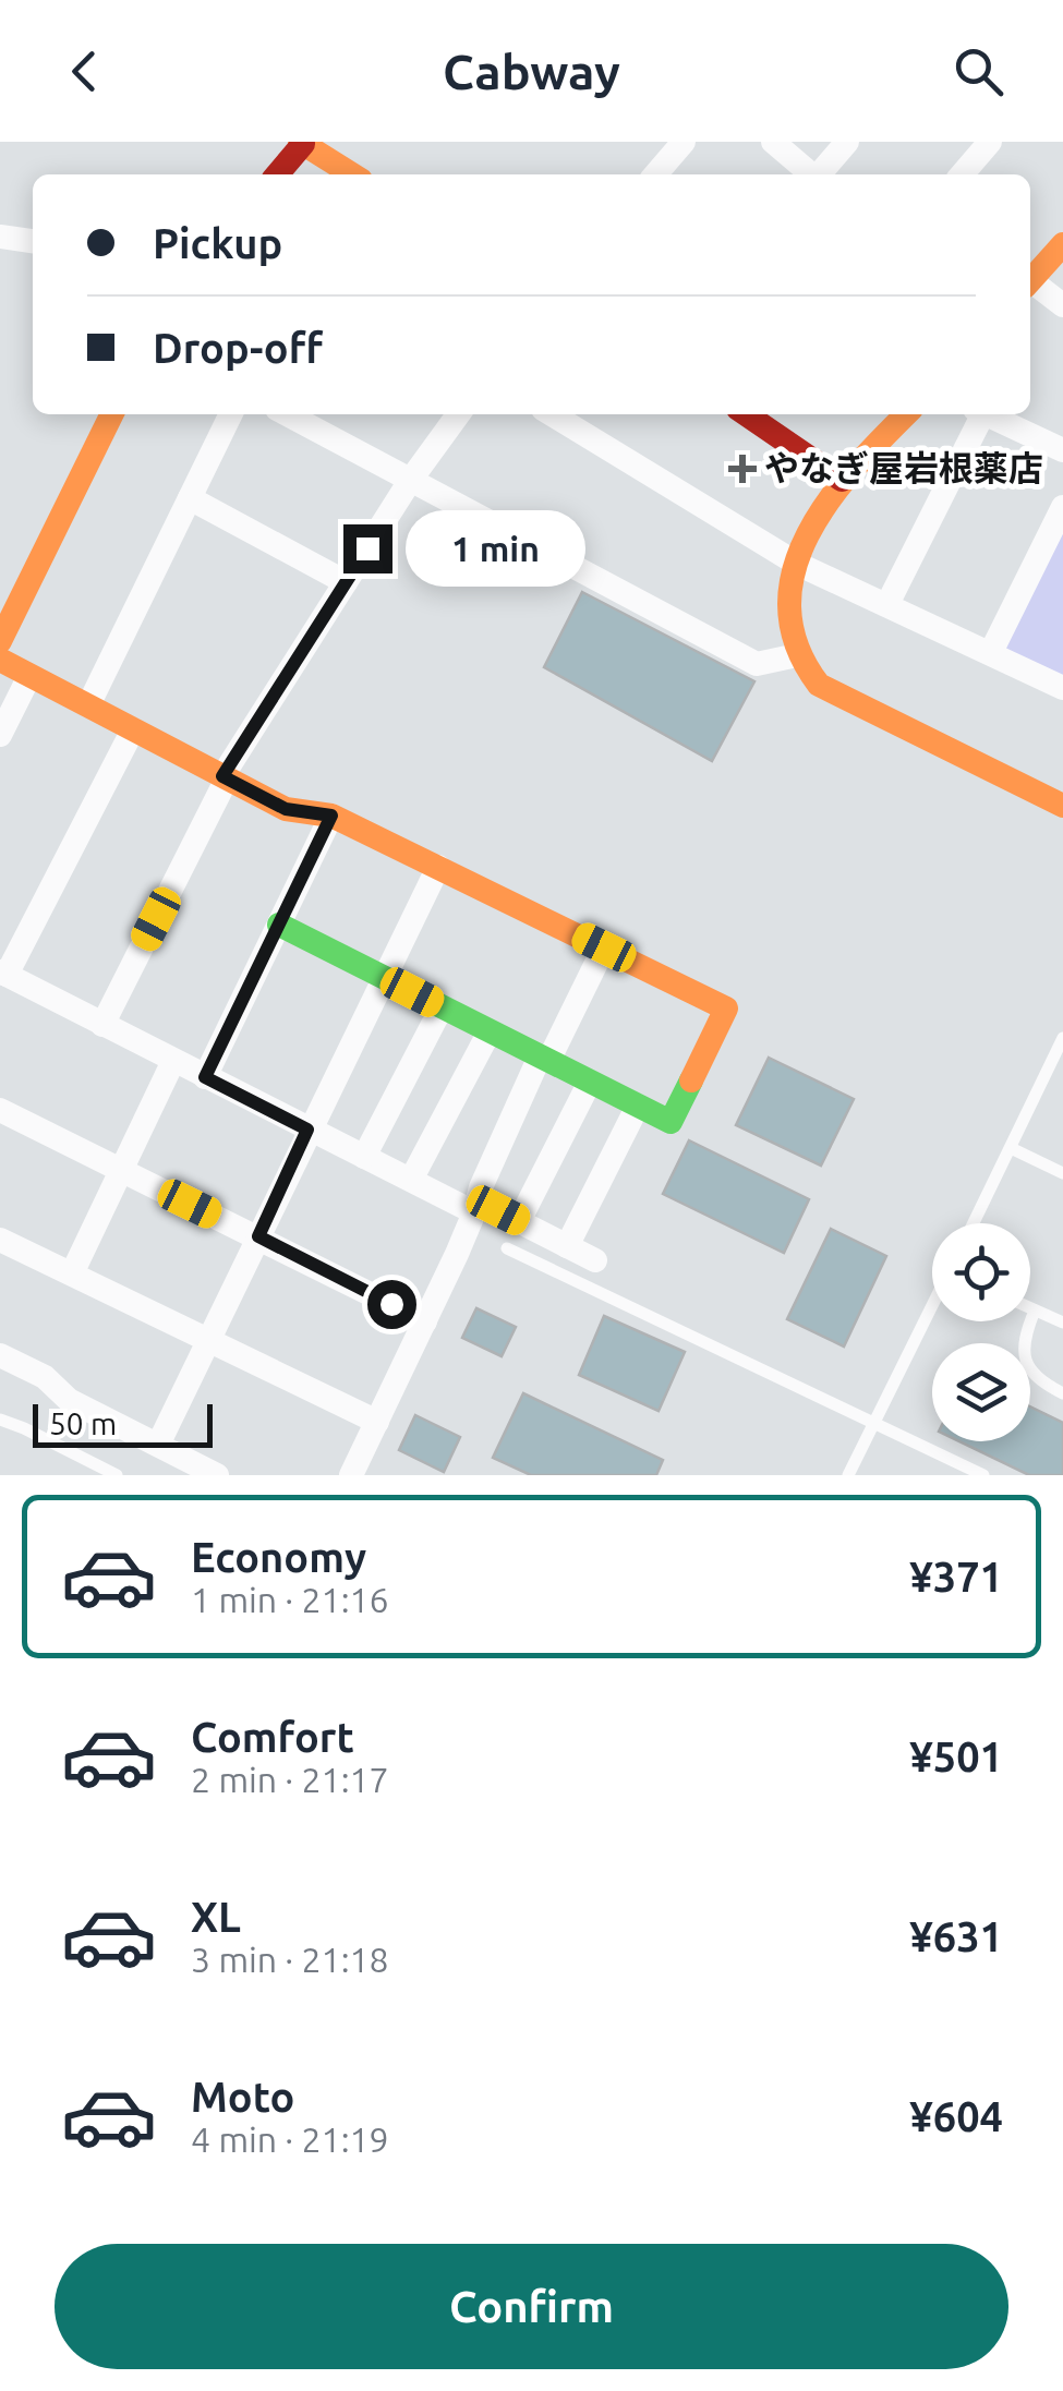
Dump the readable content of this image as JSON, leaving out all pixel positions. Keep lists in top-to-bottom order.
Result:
{
  "places": {
    "health": ["やなぎ屋岩根薬店"]
  },
  "scale_bar": "50 m",
  "page": {
    "header": "Cabway",
    "banner": ["Pickup", "Drop-off"],
    "bubble": "1 min",
    "scale": "50 m",
    "list": [
      {
        "name": "Economy",
        "note": "1 min · 21:16",
        "value": "¥371"
      },
      {
        "name": "Comfort",
        "note": "2 min · 21:17",
        "value": "¥501"
      },
      {
        "name": "XL",
        "note": "3 min · 21:18",
        "value": "¥631"
      },
      {
        "name": "Moto",
        "note": "4 min · 21:19",
        "value": "¥604"
      }
    ],
    "buttons": "Confirm"
  }
}
